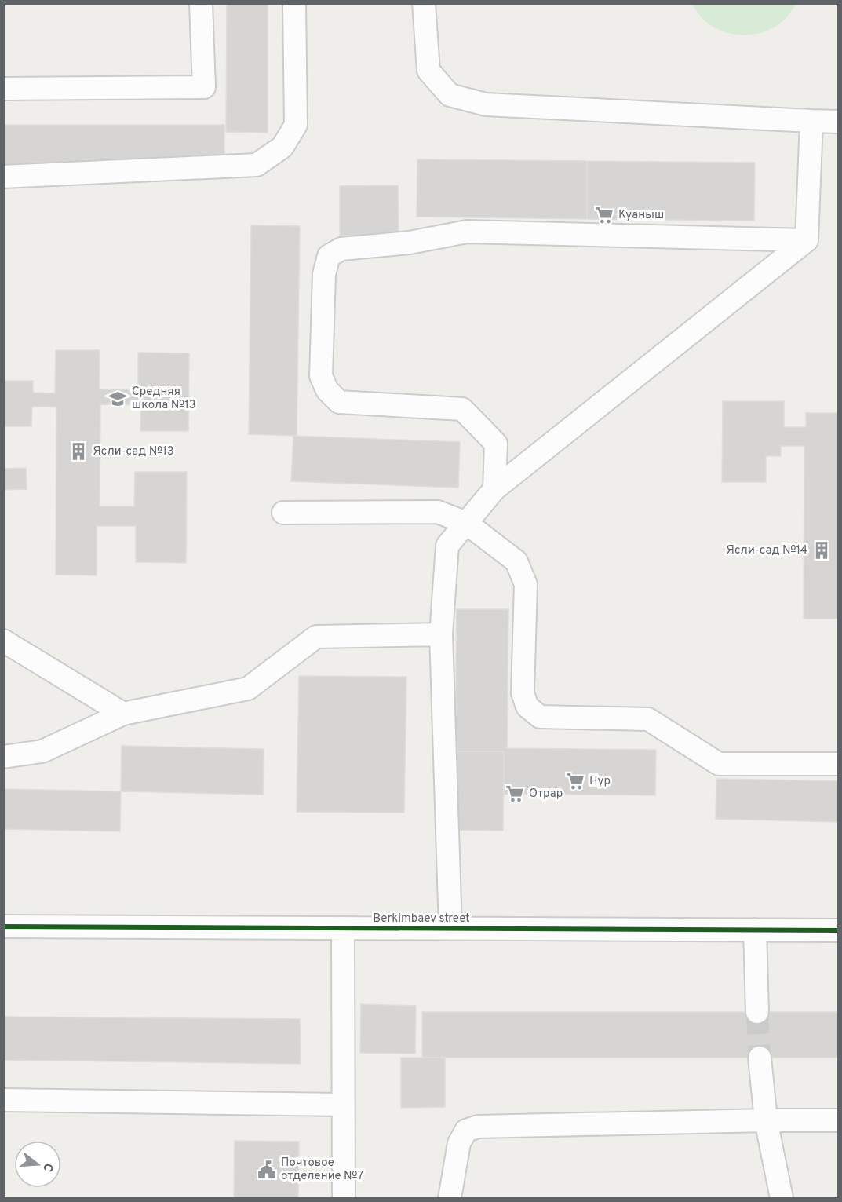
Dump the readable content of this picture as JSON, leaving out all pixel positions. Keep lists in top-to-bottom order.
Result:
{
  "streets": {
    "street": ["Berkimbaev street"]
  },
  "places": {
    "supermarket": ["Куаныш", "Нур", "Отрар"],
    "school or university": ["Средняя школа №13"],
    "building": ["Ясли-сад №13", "Ясли-сад №14"],
    "public building": ["Почтовое отделение №7"]
  },
  "north": "right"
}
